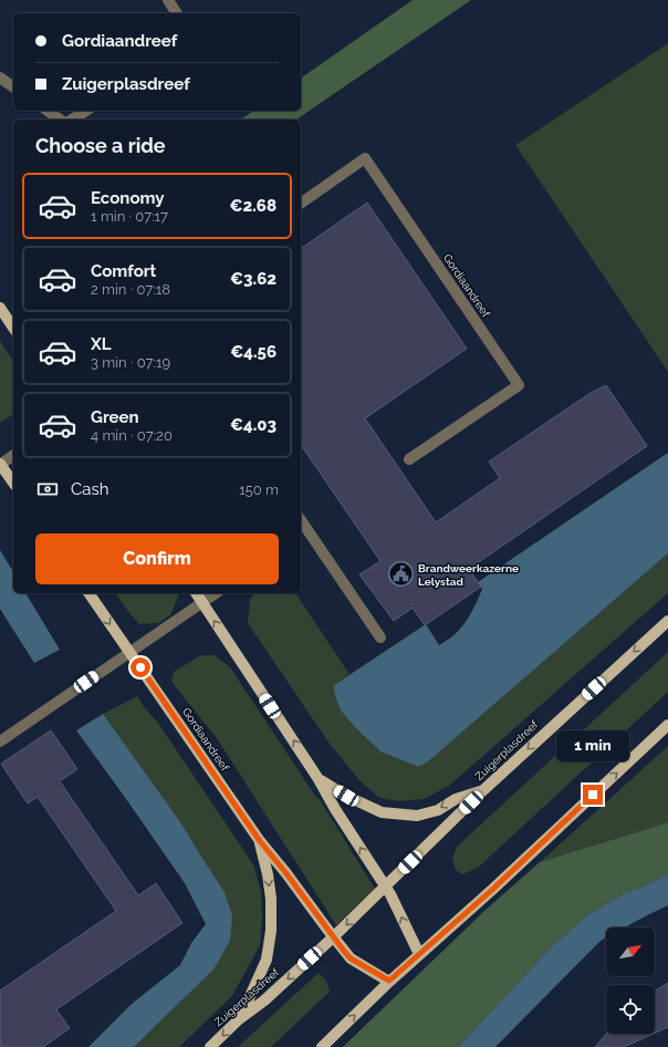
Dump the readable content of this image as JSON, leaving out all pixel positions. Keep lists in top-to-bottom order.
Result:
{
  "streets": {
    "main road": ["Gordiaandreef", "Zuigerplasdreef"]
  },
  "crossings": [
    ["Gordiaandreef", "Zuigerplasdreef"]
  ],
  "places": {
    "public building": ["Brandweerkazerne Lelystad"]
  },
  "north": "top right",
  "page": {
    "banner": ["Gordiaandreef", "Zuigerplasdreef"],
    "heading": "Choose a ride",
    "list": [
      {
        "name": "Economy",
        "note": "1 min · 07:17",
        "value": "€2.68"
      },
      {
        "name": "Comfort",
        "note": "2 min · 07:18",
        "value": "€3.62"
      },
      {
        "name": "XL",
        "note": "3 min · 07:19",
        "value": "€4.56"
      },
      {
        "name": "Green",
        "note": "4 min · 07:20",
        "value": "€4.03"
      }
    ],
    "pay": ["Cash", "150 m"],
    "buttons": "Confirm",
    "bubble": "1 min"
  }
}
